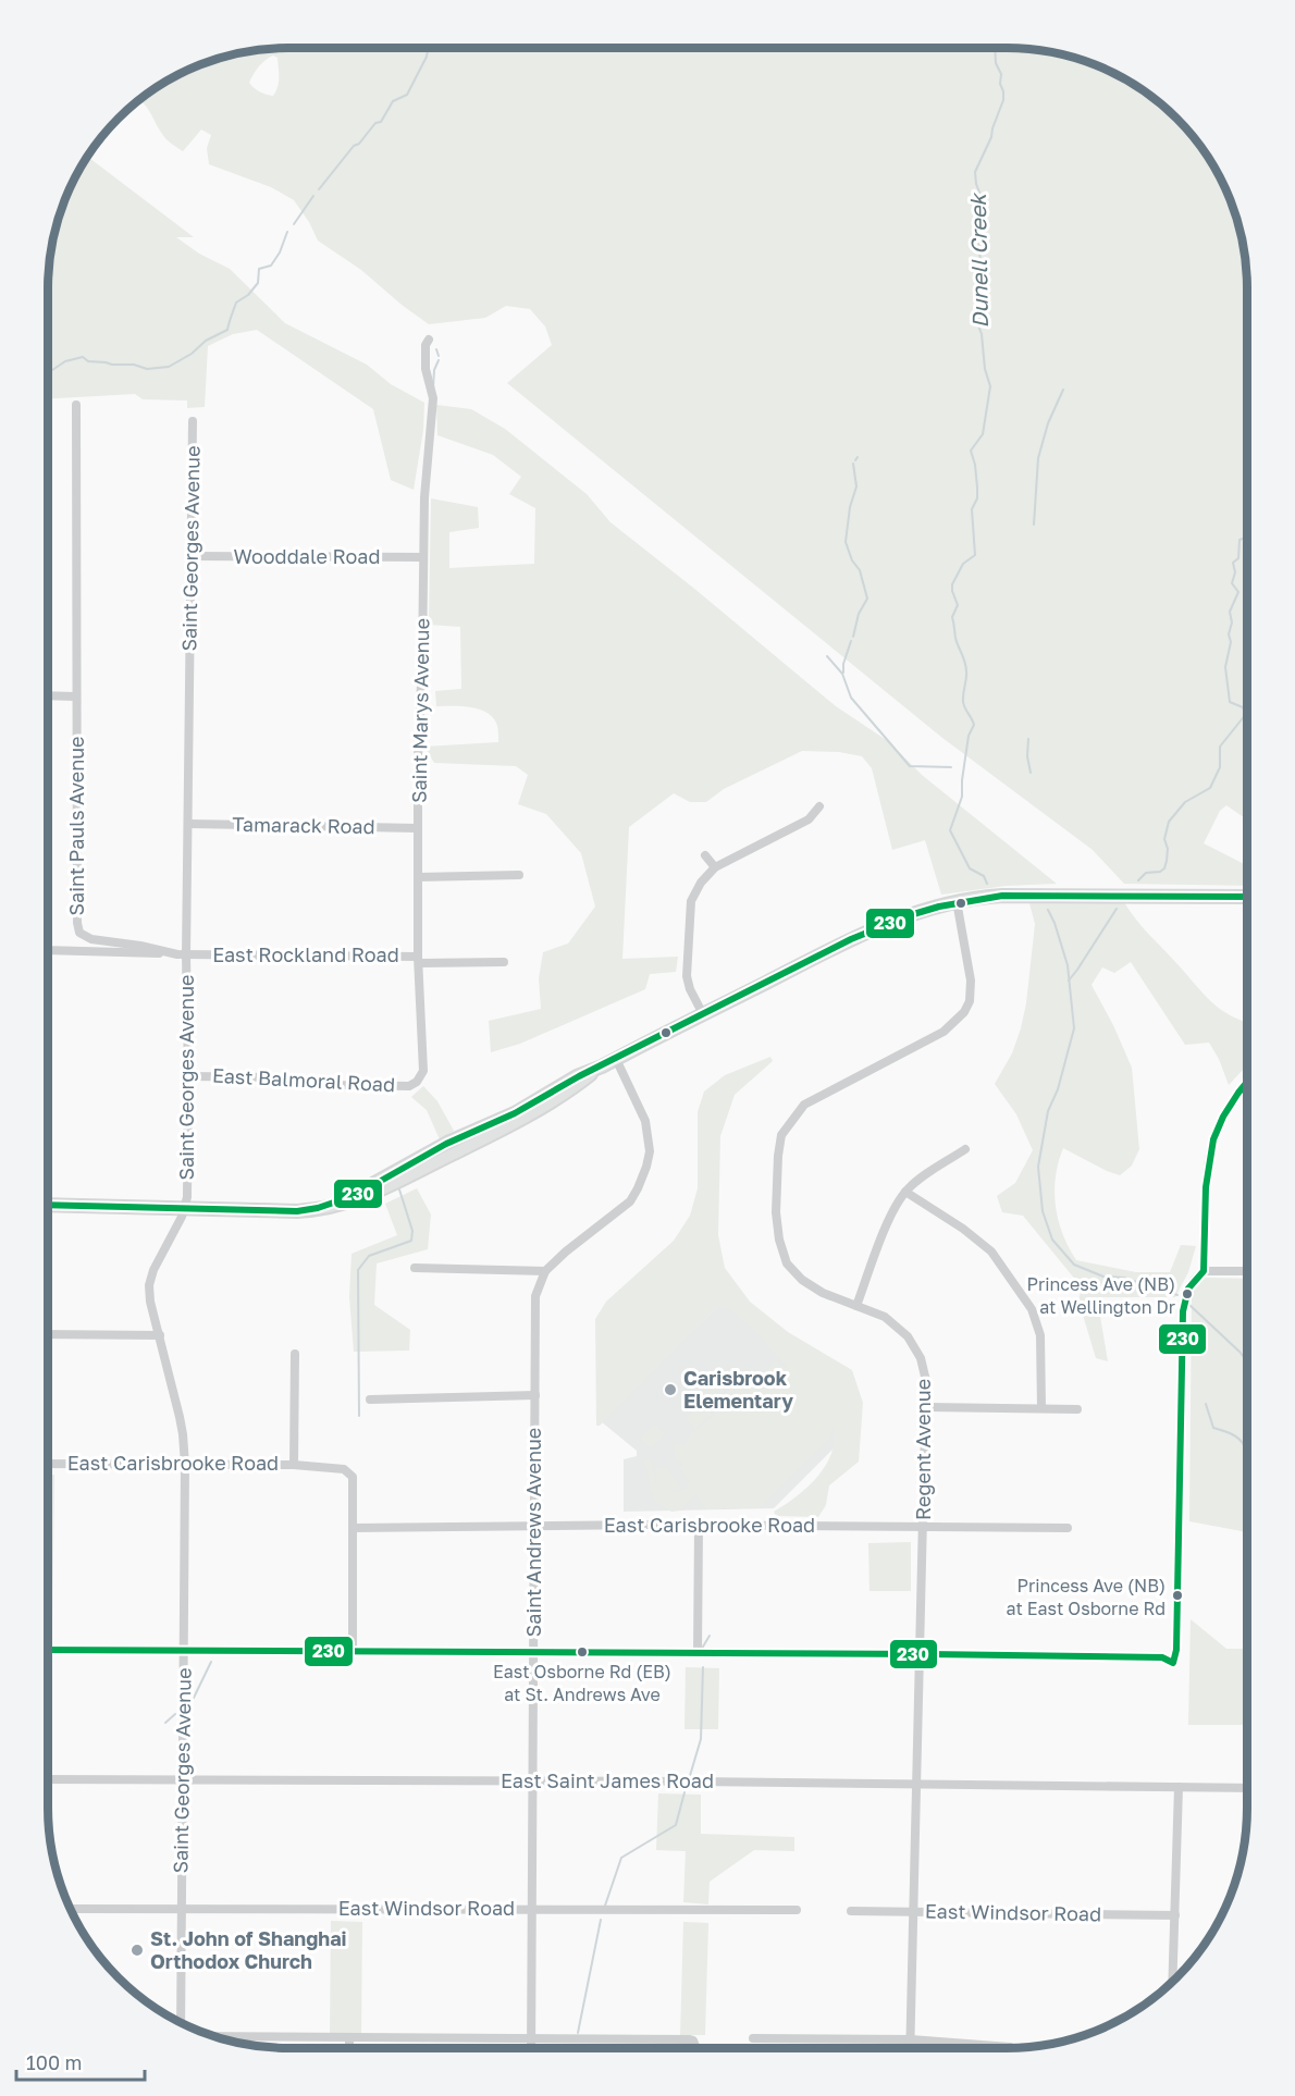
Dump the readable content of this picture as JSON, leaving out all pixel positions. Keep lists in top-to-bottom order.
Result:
{
  "streets": {
    "street": [
      "Saint Georges Avenue",
      "Wooddale Road",
      "Saint Marys Avenue",
      "Saint Pauls Avenue",
      "Tamarack Road",
      "East Rockland Road",
      "East Balmoral Road",
      "Regent Avenue",
      "East Carisbrooke Road",
      "Saint Andrews Avenue",
      "East Saint James Road",
      "East Windsor Road"
    ]
  },
  "crossings": [
    ["Saint Georges Avenue", "Wooddale Road"],
    ["Saint Georges Avenue", "Saint Pauls Avenue"],
    ["Saint Georges Avenue", "Tamarack Road"],
    ["Saint Georges Avenue", "East Rockland Road"],
    ["Saint Georges Avenue", "East Balmoral Road"],
    ["Saint Georges Avenue", "East Carisbrooke Road"],
    ["Saint Georges Avenue", "East Saint James Road"],
    ["Saint Georges Avenue", "East Windsor Road"],
    ["Wooddale Road", "Saint Marys Avenue"],
    ["Saint Marys Avenue", "Tamarack Road"],
    ["Saint Marys Avenue", "East Rockland Road"],
    ["Saint Marys Avenue", "East Balmoral Road"],
    ["Saint Pauls Avenue", "East Rockland Road"],
    ["Regent Avenue", "East Carisbrooke Road"],
    ["Regent Avenue", "East Saint James Road"],
    ["Regent Avenue", "East Windsor Road"],
    ["East Carisbrooke Road", "Saint Andrews Avenue"],
    ["Saint Andrews Avenue", "East Saint James Road"],
    ["Saint Andrews Avenue", "East Windsor Road"]
  ],
  "water": ["Dunell Creek"],
  "places": [
    "Princess Ave (NB) at Wellington Dr",
    "Carisbrook Elementary",
    "Princess Ave (NB) at East Osborne Rd",
    "East Osborne Rd (EB) at St. Andrews Ave",
    "St. John of Shanghai Orthodox Church"
  ],
  "lines": ["transit line 230"],
  "scale_bar": "100 m"
}
